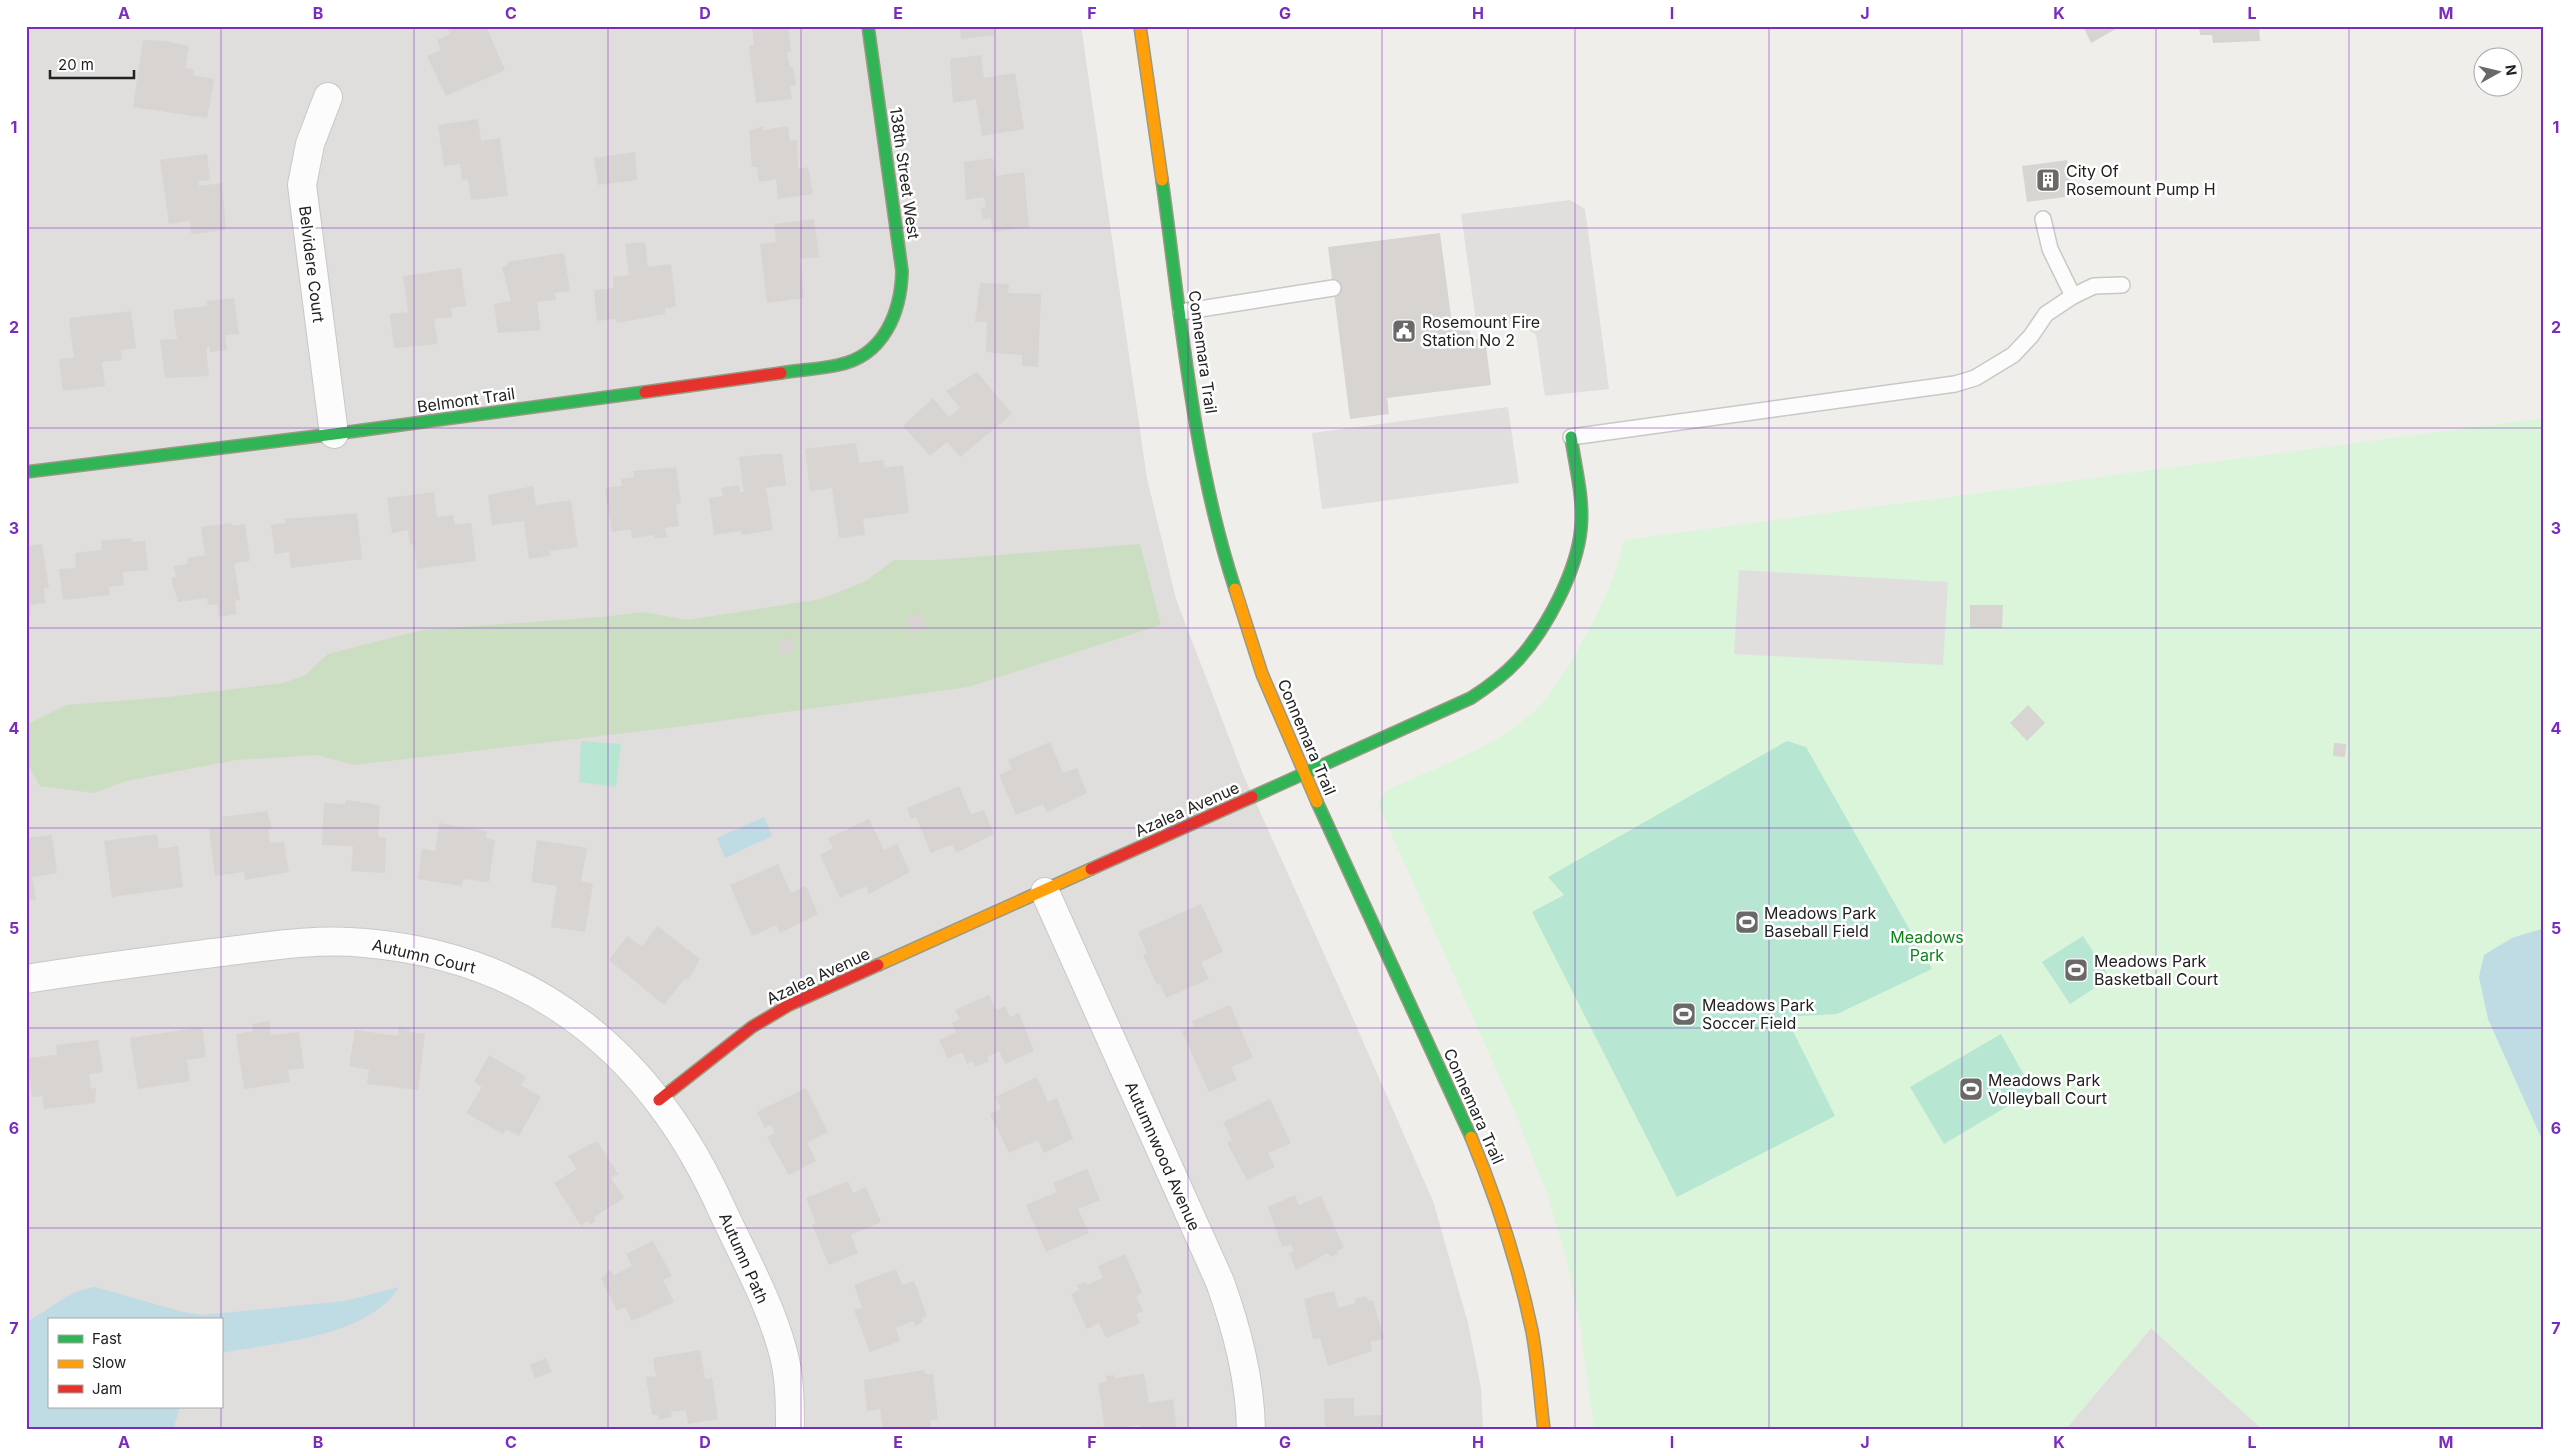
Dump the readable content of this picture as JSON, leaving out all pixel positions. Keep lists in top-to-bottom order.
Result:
{
  "streets": {
    "street": [
      "138th Street West",
      "Belvidere Court",
      "Connemara Trail",
      "Belmont Trail",
      "Azalea Avenue",
      "Autumn Court",
      "Autumnwood Avenue",
      "Autumn Path"
    ]
  },
  "crossings": [
    ["138th Street West", "Belmont Trail"],
    ["Belvidere Court", "Belmont Trail"],
    ["Connemara Trail", "Azalea Avenue"],
    ["Azalea Avenue", "Autumn Court"],
    ["Azalea Avenue", "Autumnwood Avenue"],
    ["Azalea Avenue", "Autumn Path"],
    ["Autumn Court", "Autumn Path"]
  ],
  "parks": ["Meadows Park"],
  "places": {
    "building": ["City Of Rosemount Pump H"],
    "public building": ["Rosemount Fire Station No 2"],
    "sports": [
      "Meadows Park Baseball Field",
      "Meadows Park Basketball Court",
      "Meadows Park Soccer Field",
      "Meadows Park Volleyball Court"
    ]
  },
  "legend": ["Fast", "Slow", "Jam"],
  "scale_bar": "20 m",
  "north": "right",
  "grid": {
    "columns": [
      "A",
      "B",
      "C",
      "D",
      "E",
      "F",
      "G",
      "H",
      "I",
      "J",
      "K",
      "L",
      "M"
    ],
    "rows": [
      "1",
      "2",
      "3",
      "4",
      "5",
      "6",
      "7"
    ]
  }
}
